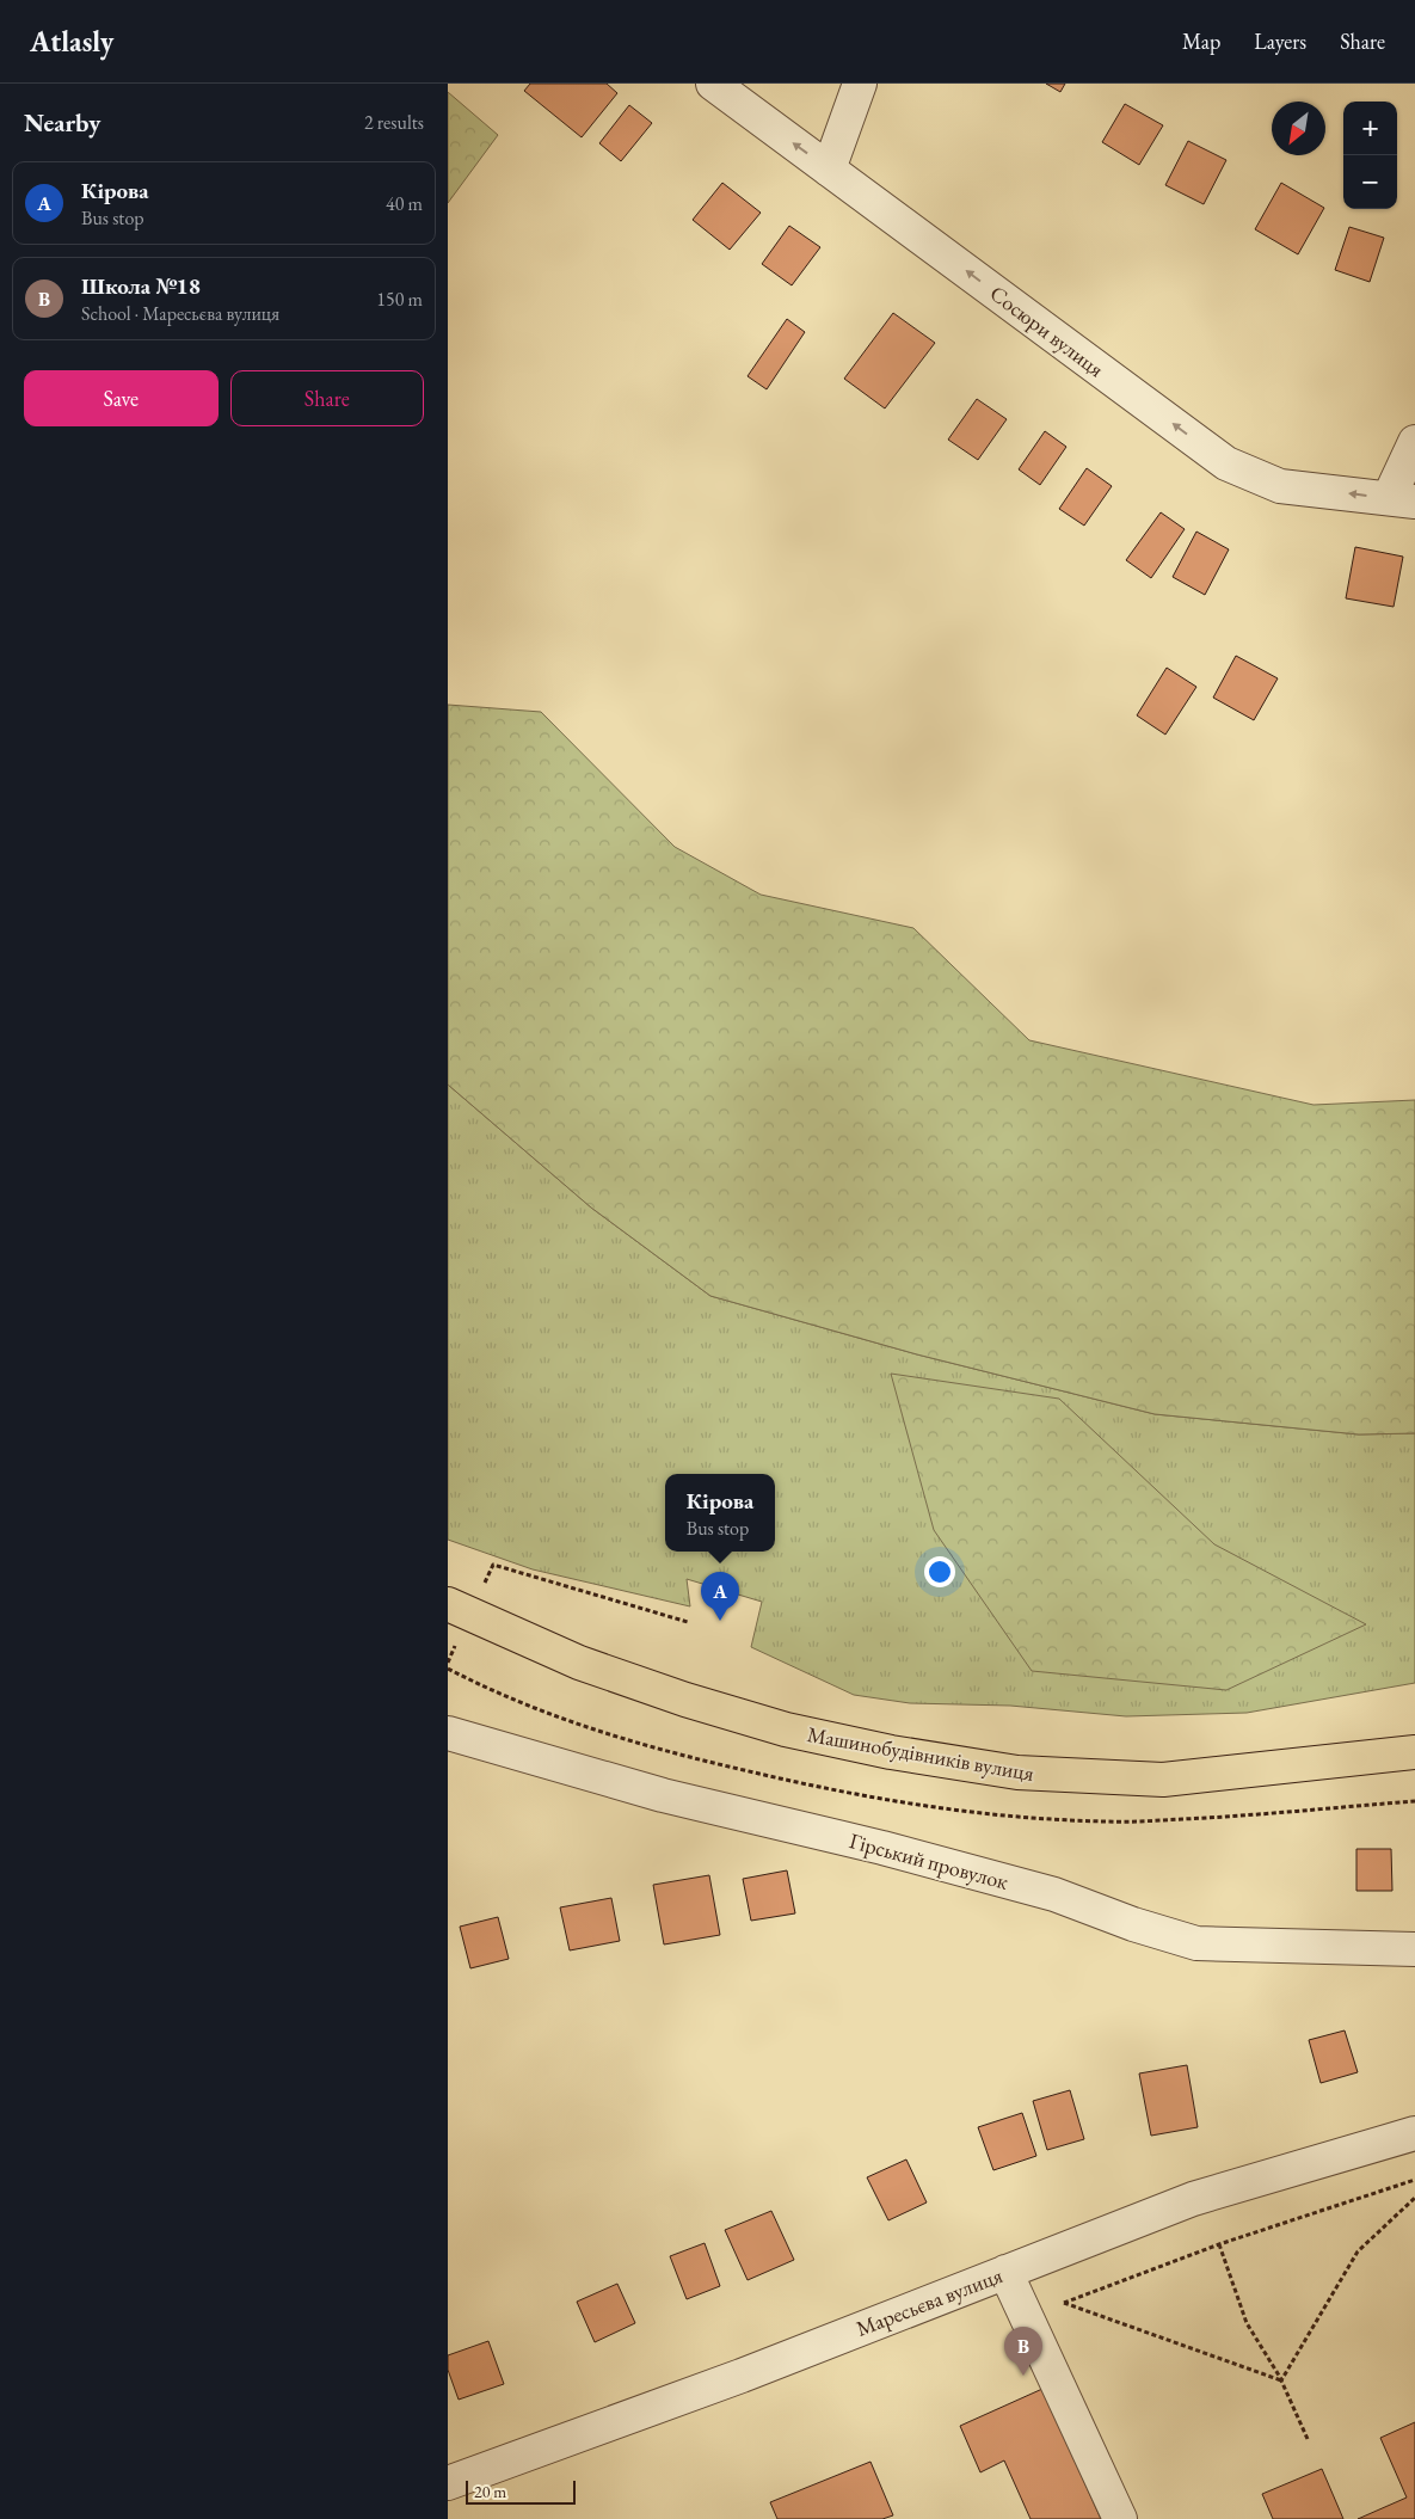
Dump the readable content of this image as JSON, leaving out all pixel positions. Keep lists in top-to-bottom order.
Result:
{
  "streets": {
    "main road": ["Машинобудівників вулиця"],
    "street": ["Сосюри вулиця", "Гірський провулок", "Маресьєва вулиця"]
  },
  "one_way": ["Сосюри вулиця"],
  "scale_bar": "20 m",
  "north": "bottom left",
  "page": {
    "header": "Atlasly",
    "nav": ["Map", "Layers", "Share"],
    "heading": ["Nearby", "2 results"],
    "map_buttons": ["+", "−"],
    "list": [
      {
        "mark": "A",
        "name": "Кірова",
        "note": "Bus stop",
        "value": "40 m"
      },
      {
        "mark": "B",
        "name": "Школа №18",
        "note": "School · Маресьєва вулиця",
        "value": "150 m"
      }
    ],
    "buttons": ["Save", "Share"],
    "popup": ["Кірова", "Bus stop"],
    "pins": ["A", "B"],
    "scale": "20 m"
  }
}
